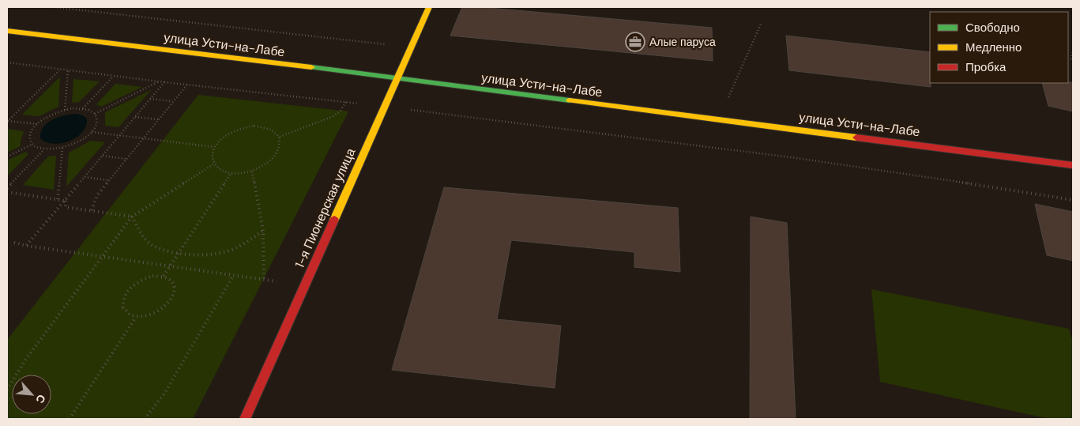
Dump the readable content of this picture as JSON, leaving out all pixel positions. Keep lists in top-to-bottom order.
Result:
{
  "streets": {
    "street": ["улица Усти-на-Лабе", "1-я Пионерская улица"]
  },
  "crossings": [
    ["улица Усти-на-Лабе", "1-я Пионерская улица"]
  ],
  "places": {
    "office": ["Алые паруса"]
  },
  "legend": ["Свободно", "Медленно", "Пробка"],
  "north": "bottom right"
}
